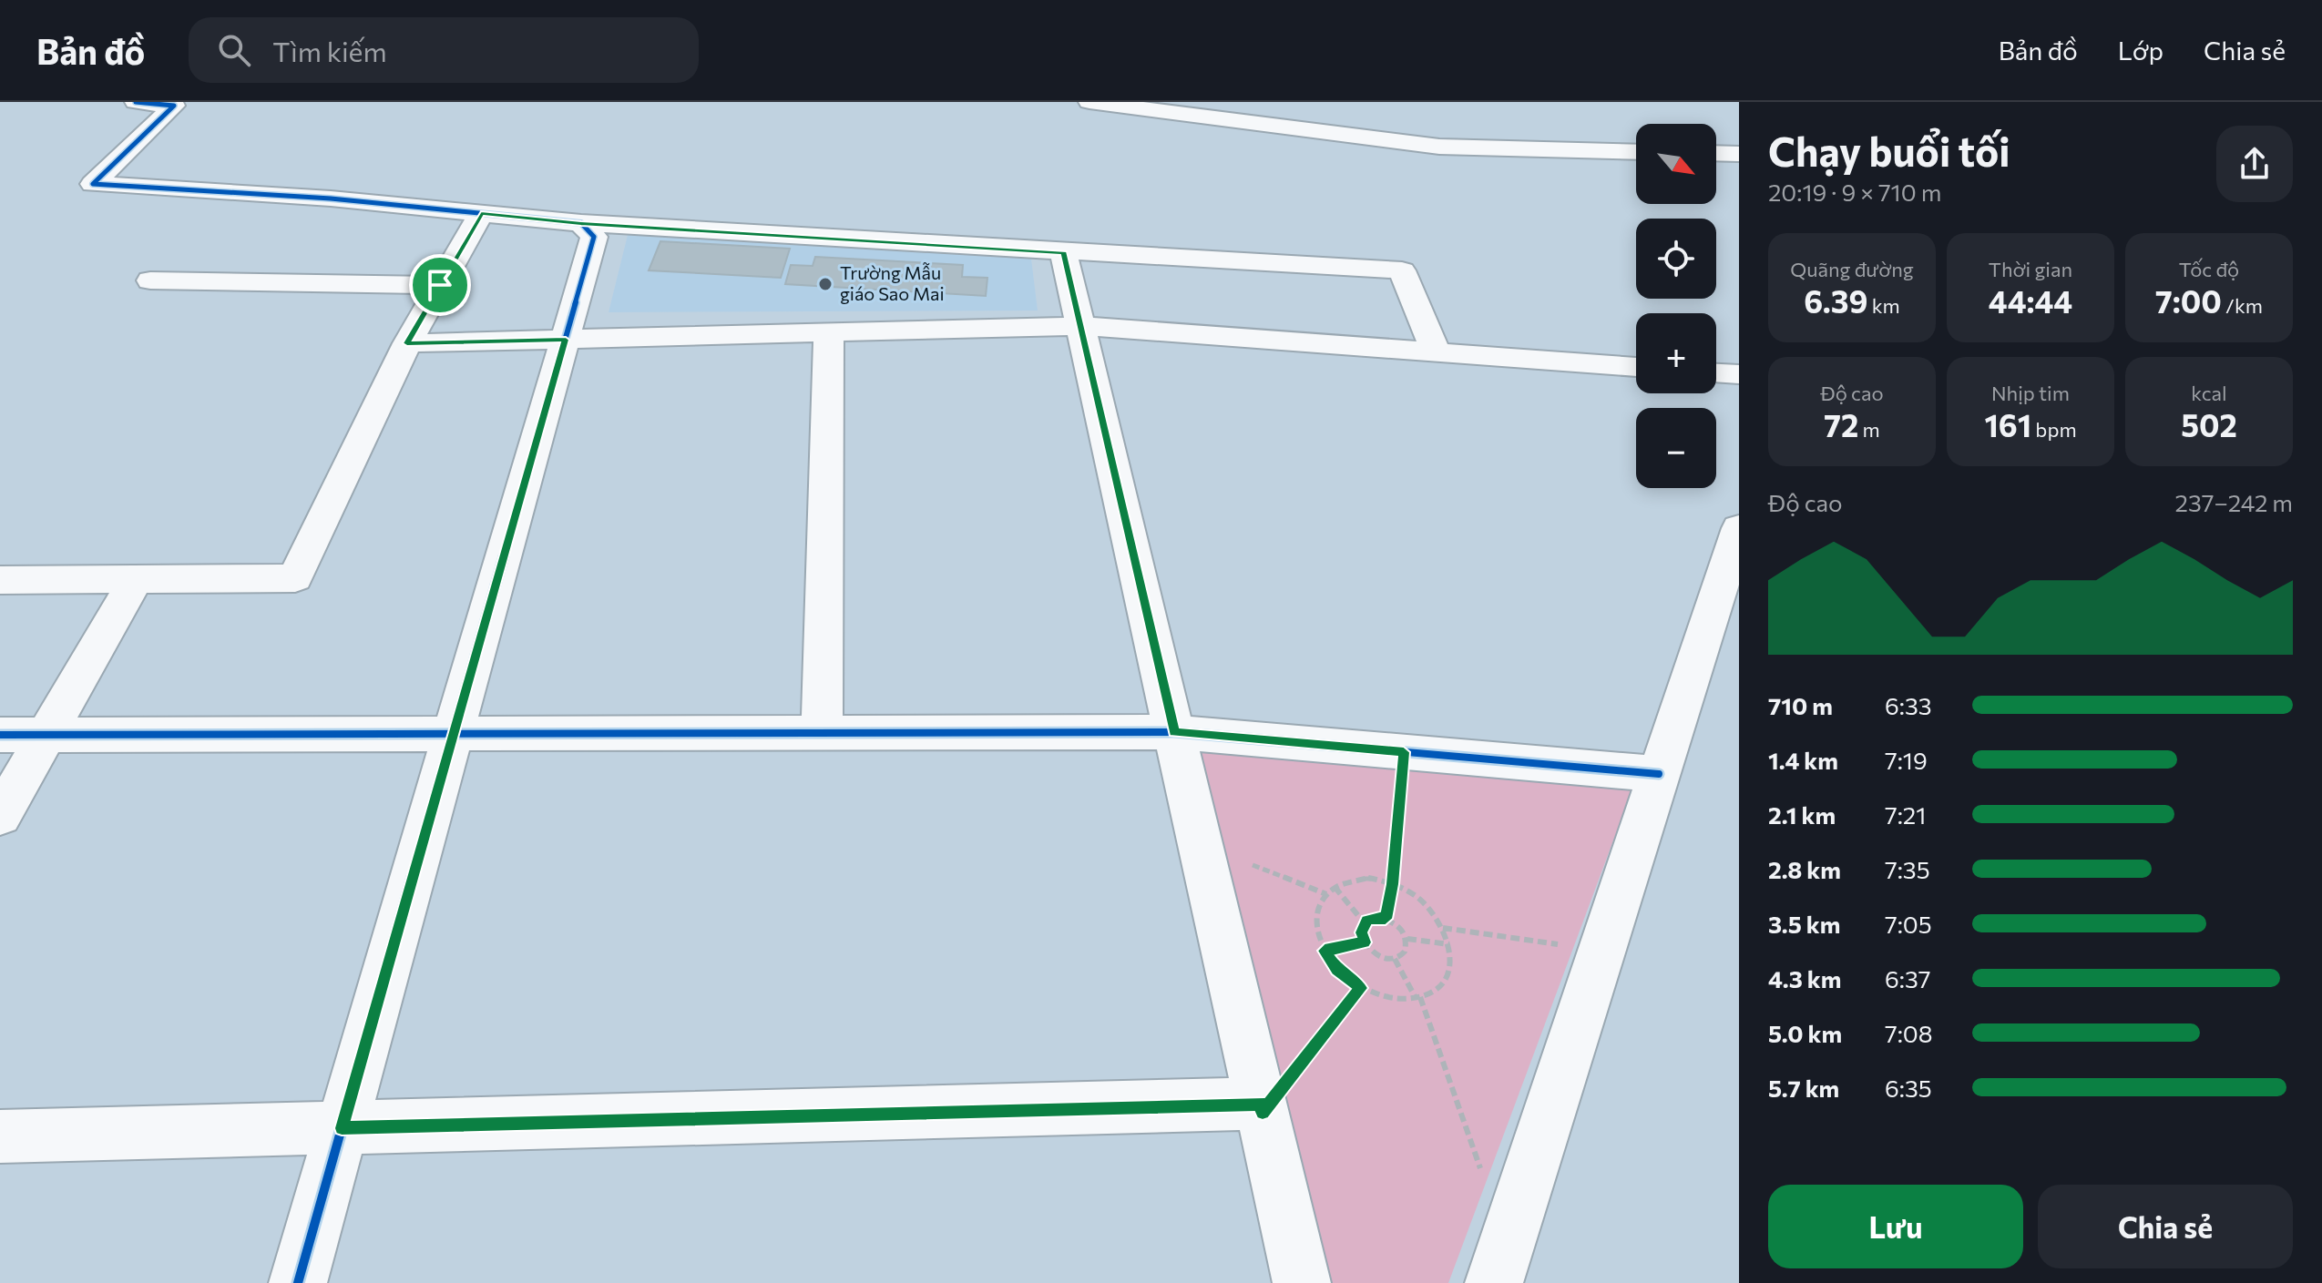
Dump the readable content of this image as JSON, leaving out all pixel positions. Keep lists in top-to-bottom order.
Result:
{
  "places": ["Trường Mẫu giáo Sao Mai"],
  "north": "bottom right",
  "page": {
    "header": "Bản đồ",
    "search": "Tìm kiếm",
    "nav": ["Bản đồ", "Lớp", "Chia sẻ"],
    "heading": ["Chạy buổi tối", "20:19 · 9 × 710 m"],
    "map_buttons": ["+", "−"],
    "stats": [
      ["Quãng đường", "6.39 km"],
      ["Thời gian", "44:44"],
      ["Tốc độ", "7:00 /km"],
      ["Độ cao", "72 m"],
      ["Nhịp tim", "161 bpm"],
      ["kcal", "502"]
    ],
    "chart": ["Độ cao", "237–242 m"],
    "list": [
      {
        "name": "710 m",
        "note": "6:33"
      },
      {
        "name": "1.4 km",
        "note": "7:19"
      },
      {
        "name": "2.1 km",
        "note": "7:21"
      },
      {
        "name": "2.8 km",
        "note": "7:35"
      },
      {
        "name": "3.5 km",
        "note": "7:05"
      },
      {
        "name": "4.3 km",
        "note": "6:37"
      },
      {
        "name": "5.0 km",
        "note": "7:08"
      },
      {
        "name": "5.7 km",
        "note": "6:35"
      }
    ],
    "buttons": ["Lưu", "Chia sẻ"]
  }
}
